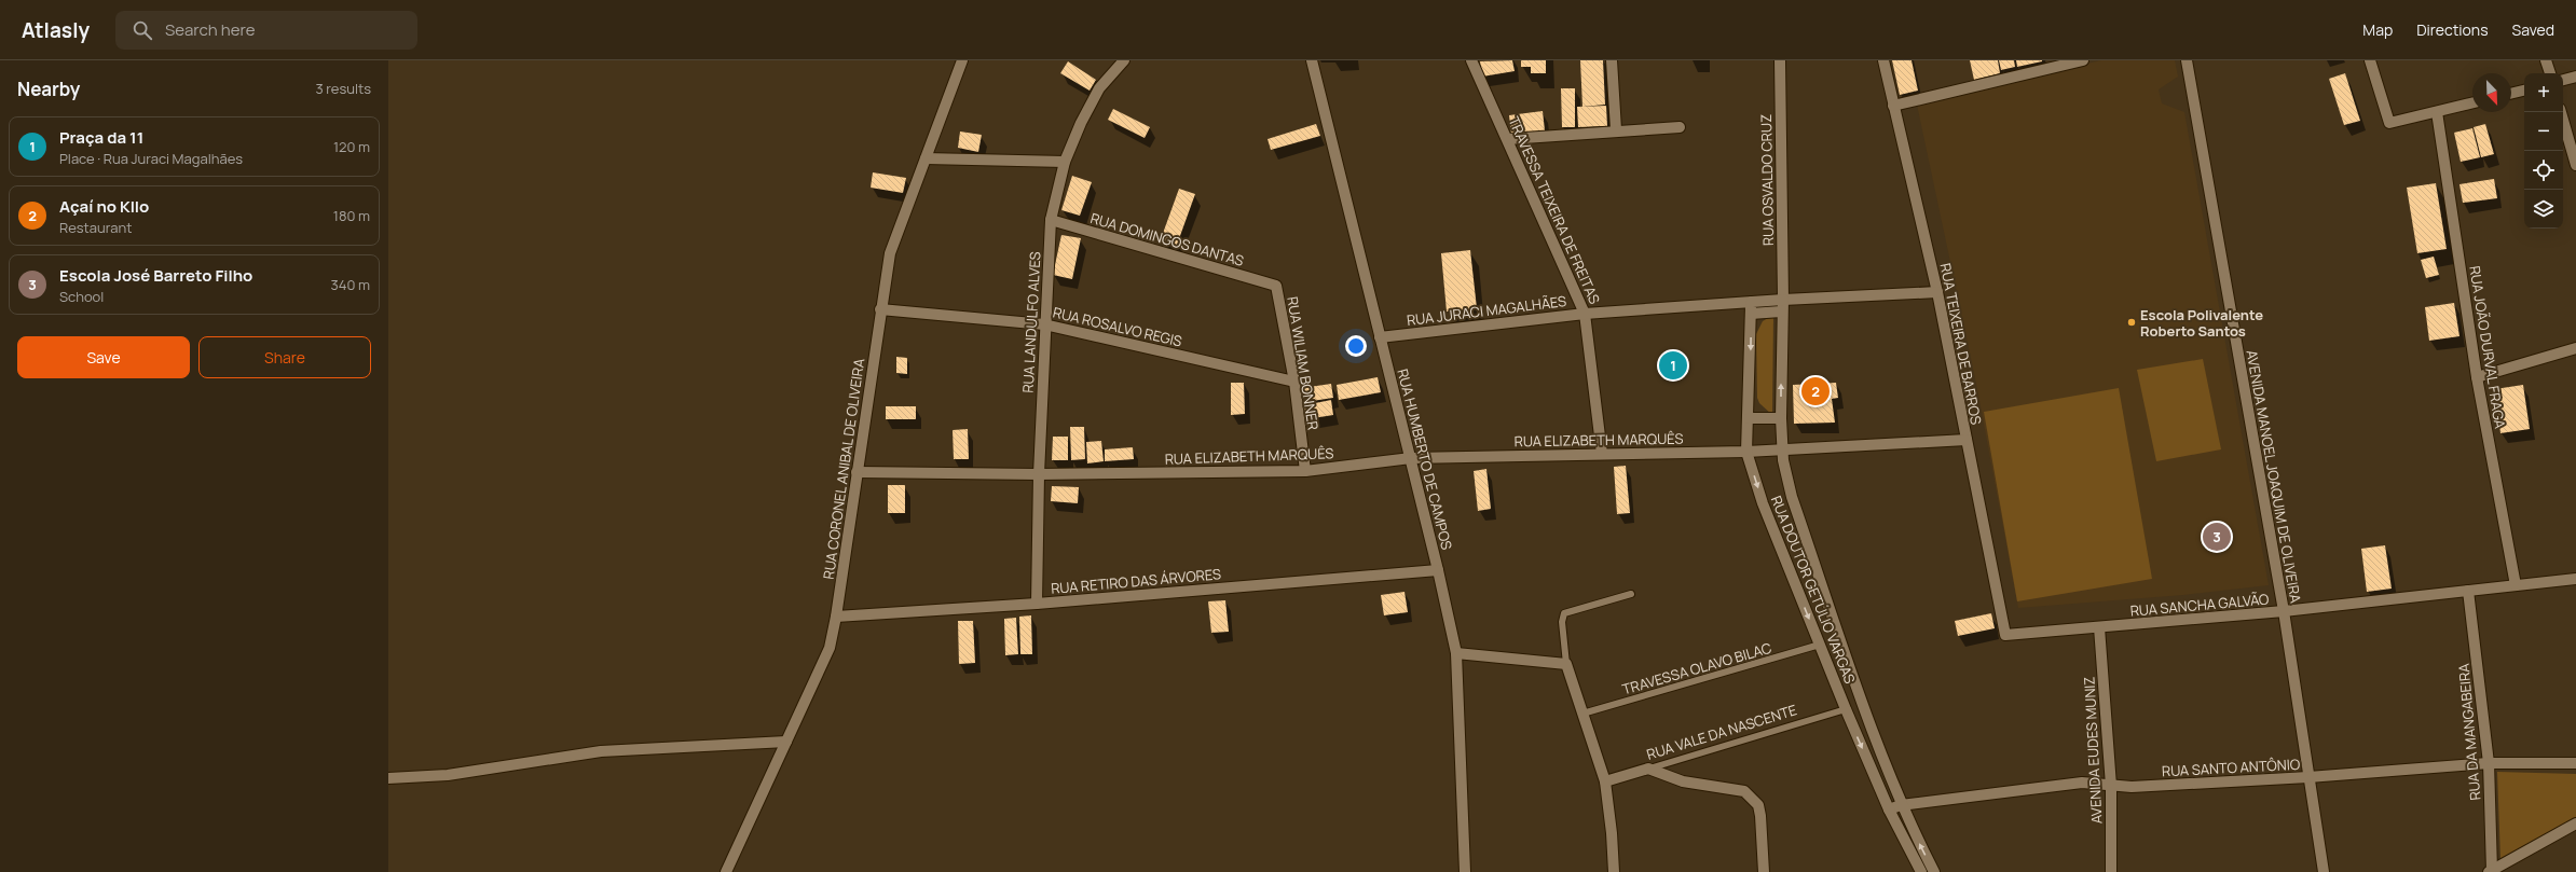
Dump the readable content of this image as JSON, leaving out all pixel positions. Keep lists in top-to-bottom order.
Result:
{
  "streets": {
    "street": [
      "RUA OSVALDO CRUZ",
      "TRAVESSA TEIXEIRA DE FREITAS",
      "RUA DOMINGOS DANTAS",
      "RUA JURACI MAGALHÃES",
      "RUA LANDULFO ALVES",
      "RUA ROSALVO REGIS",
      "RUA TEIXEIRA DE BARROS",
      "RUA JOÃO DURVAL FRAGA",
      "RUA WILIAM BONNER",
      "RUA ELIZABETH MARQUÊS",
      "RUA HUMBERTO DE CAMPOS",
      "RUA CORONEL ANIBAL DE OLIVEIRA",
      "AVENIDA MANOEL JOAQUIM DE OLIVEIRA",
      "RUA RETIRO DAS ÁRVORES",
      "RUA DOUTOR GETÚLIO VARGAS",
      "RUA SANCHA GALVÃO",
      "RUA VALE DA NASCENTE",
      "RUA DA MANGABEIRA",
      "AVENIDA EUDES MUNIZ",
      "RUA SANTO ANTÔNIO"
    ],
    "lane": ["TRAVESSA OLAVO BILAC"]
  },
  "crossings": [
    ["RUA OSVALDO CRUZ", "RUA JURACI MAGALHÃES"],
    ["RUA OSVALDO CRUZ", "RUA DOUTOR GETÚLIO VARGAS"],
    ["TRAVESSA TEIXEIRA DE FREITAS", "RUA JURACI MAGALHÃES"],
    ["TRAVESSA TEIXEIRA DE FREITAS", "RUA ELIZABETH MARQUÊS"],
    ["RUA DOMINGOS DANTAS", "RUA LANDULFO ALVES"],
    ["RUA DOMINGOS DANTAS", "RUA WILIAM BONNER"],
    ["RUA JURACI MAGALHÃES", "RUA TEIXEIRA DE BARROS"],
    ["RUA JURACI MAGALHÃES", "RUA HUMBERTO DE CAMPOS"],
    ["RUA JURACI MAGALHÃES", "RUA DOUTOR GETÚLIO VARGAS"],
    ["RUA LANDULFO ALVES", "RUA ROSALVO REGIS"],
    ["RUA LANDULFO ALVES", "RUA ELIZABETH MARQUÊS"],
    ["RUA LANDULFO ALVES", "RUA RETIRO DAS ÁRVORES"],
    ["RUA ROSALVO REGIS", "RUA WILIAM BONNER"],
    ["RUA ROSALVO REGIS", "RUA CORONEL ANIBAL DE OLIVEIRA"],
    ["RUA TEIXEIRA DE BARROS", "RUA ELIZABETH MARQUÊS"],
    ["RUA TEIXEIRA DE BARROS", "RUA SANCHA GALVÃO"],
    ["RUA JOÃO DURVAL FRAGA", "RUA SANCHA GALVÃO"],
    ["RUA WILIAM BONNER", "RUA ELIZABETH MARQUÊS"],
    ["RUA ELIZABETH MARQUÊS", "RUA HUMBERTO DE CAMPOS"],
    ["RUA ELIZABETH MARQUÊS", "RUA CORONEL ANIBAL DE OLIVEIRA"],
    ["RUA ELIZABETH MARQUÊS", "RUA DOUTOR GETÚLIO VARGAS"],
    ["RUA HUMBERTO DE CAMPOS", "RUA RETIRO DAS ÁRVORES"],
    ["RUA CORONEL ANIBAL DE OLIVEIRA", "RUA RETIRO DAS ÁRVORES"],
    ["AVENIDA MANOEL JOAQUIM DE OLIVEIRA", "RUA SANCHA GALVÃO"],
    ["AVENIDA MANOEL JOAQUIM DE OLIVEIRA", "RUA SANTO ANTÔNIO"],
    ["RUA DOUTOR GETÚLIO VARGAS", "TRAVESSA OLAVO BILAC"],
    ["RUA DOUTOR GETÚLIO VARGAS", "RUA VALE DA NASCENTE"],
    ["RUA DOUTOR GETÚLIO VARGAS", "RUA SANTO ANTÔNIO"],
    ["RUA SANCHA GALVÃO", "RUA DA MANGABEIRA"],
    ["RUA SANCHA GALVÃO", "AVENIDA EUDES MUNIZ"],
    ["RUA DA MANGABEIRA", "RUA SANTO ANTÔNIO"],
    ["AVENIDA EUDES MUNIZ", "RUA SANTO ANTÔNIO"]
  ],
  "places": ["Escola Polivalente Roberto Santos"],
  "north": "bottom right",
  "page": {
    "header": "Atlasly",
    "search": "Search here",
    "nav": ["Map", "Directions", "Saved"],
    "heading": ["Nearby", "3 results"],
    "map_buttons": ["+", "−"],
    "list": [
      {
        "mark": "1",
        "name": "Praça da 11",
        "note": "Place · Rua Juraci Magalhães",
        "value": "120 m"
      },
      {
        "mark": "2",
        "name": "Açaí no KIlo",
        "note": "Restaurant",
        "value": "180 m"
      },
      {
        "mark": "3",
        "name": "Escola José Barreto Filho",
        "note": "School",
        "value": "340 m"
      }
    ],
    "buttons": ["Save", "Share"],
    "pins": ["1", "2", "3"]
  }
}
